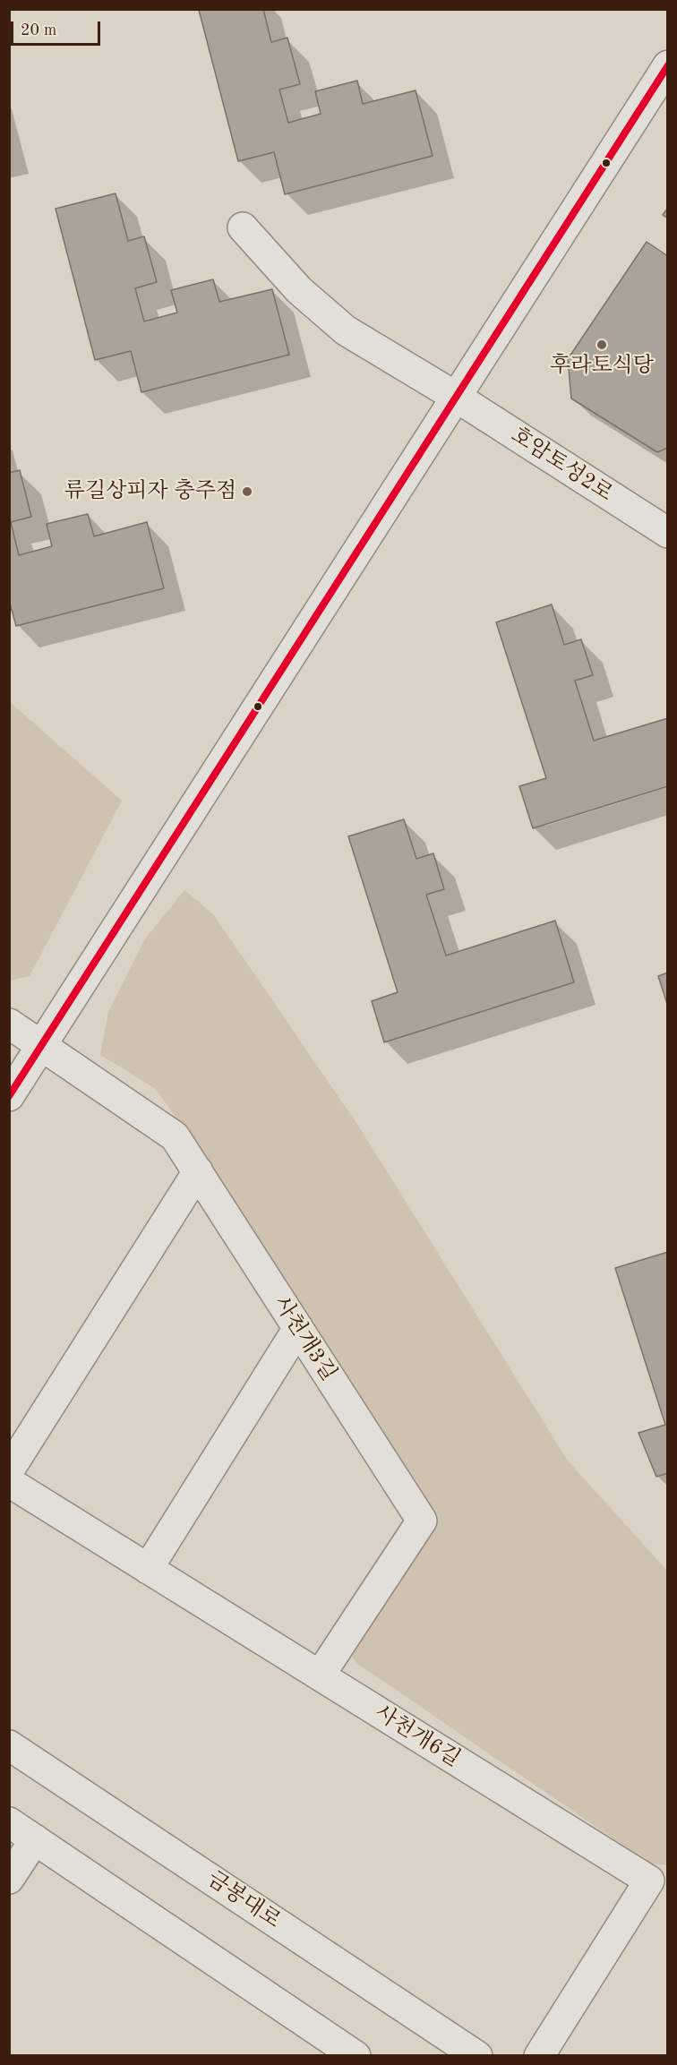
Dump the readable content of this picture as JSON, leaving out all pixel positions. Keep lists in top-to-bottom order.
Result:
{
  "streets": {
    "street": [
      "호암토성2로",
      "사천개3길",
      "사천개6길",
      "금봉대로"
    ]
  },
  "crossings": [
    ["사천개3길", "사천개6길"]
  ],
  "places": ["후라토식당", "류길상피자 충주점"],
  "scale_bar": "20 m"
}
